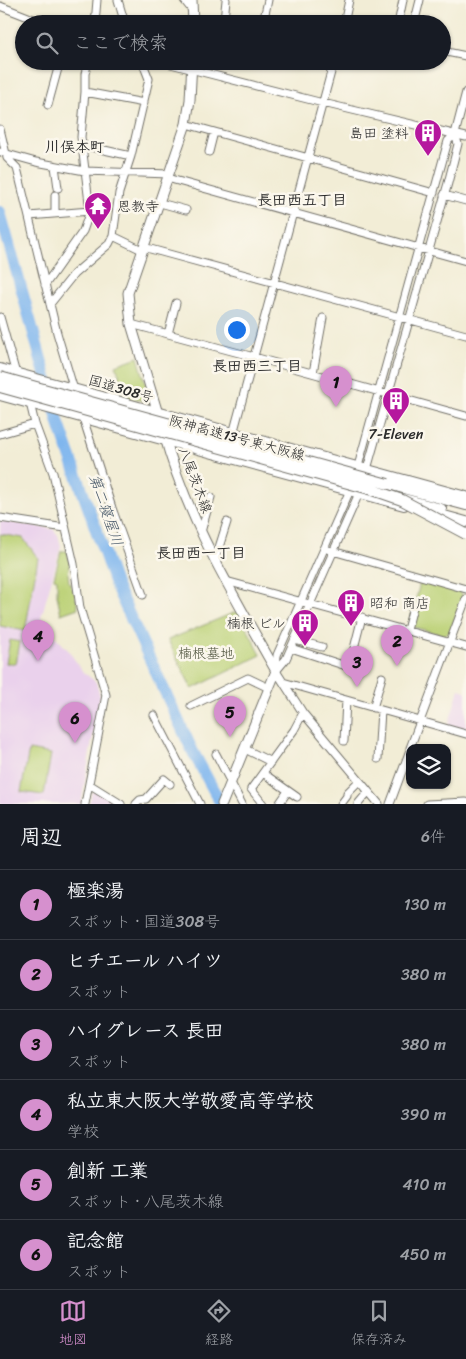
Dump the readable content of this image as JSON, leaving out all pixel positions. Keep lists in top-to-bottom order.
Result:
{
  "streets": {
    "highway": ["国道308号", "阪神高速13号東大阪線"],
    "main road": ["八尾茨木線"]
  },
  "crossings": [
    ["国道308号", "八尾茨木線"]
  ],
  "districts": [
    "川俣本町",
    "長田西五丁目",
    "長田西三丁目",
    "長田西一丁目"
  ],
  "water": ["第二寝屋川"],
  "parks": ["楠根墓地"],
  "places": {
    "building": [
      "島田 塗料",
      "7-Eleven",
      "昭和 商店",
      "楠根 ビル"
    ],
    "temple": ["恩教寺"]
  },
  "page": {
    "search": "ここで検索",
    "pins": [
      "1",
      "4",
      "2",
      "3",
      "5",
      "6"
    ],
    "heading": ["周辺", "6件"],
    "list": [
      {
        "mark": "1",
        "name": "極楽湯",
        "note": "スポット · 国道308号",
        "value": "130 m"
      },
      {
        "mark": "2",
        "name": "ヒチエール ハイツ",
        "note": "スポット",
        "value": "380 m"
      },
      {
        "mark": "3",
        "name": "ハイグレース 長田",
        "note": "スポット",
        "value": "380 m"
      },
      {
        "mark": "4",
        "name": "私立東大阪大学敬愛高等学校",
        "note": "学校",
        "value": "390 m"
      },
      {
        "mark": "5",
        "name": "創新 工業",
        "note": "スポット · 八尾茨木線",
        "value": "410 m"
      },
      {
        "mark": "6",
        "name": "記念館",
        "note": "スポット",
        "value": "450 m"
      }
    ],
    "nav": ["地図", "経路", "保存済み"]
  }
}
